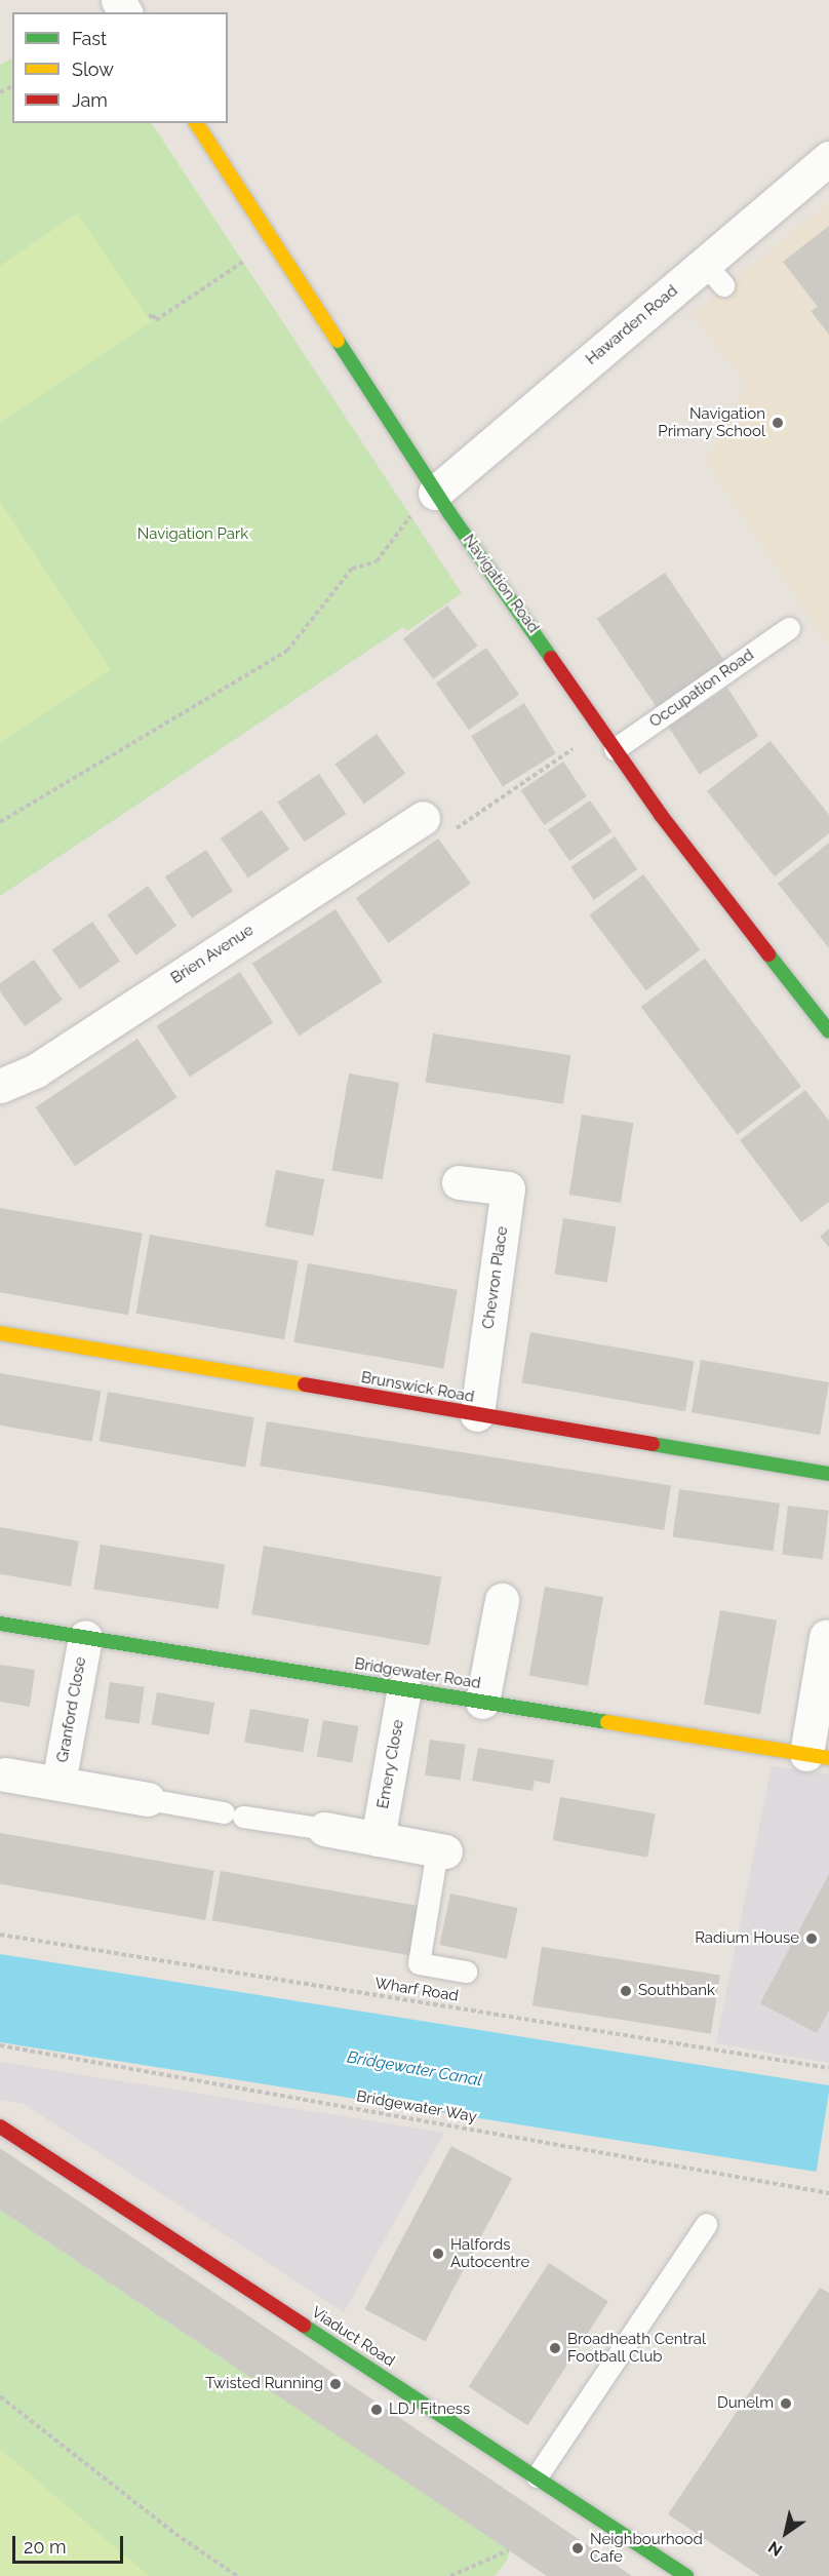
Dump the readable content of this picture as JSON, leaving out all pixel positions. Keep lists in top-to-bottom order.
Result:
{
  "streets": {
    "street": [
      "Hawarden Road",
      "Navigation Road",
      "Brien Avenue",
      "Chevron Place",
      "Brunswick Road",
      "Bridgewater Road",
      "Granford Close",
      "Emery Close",
      "Viaduct Road"
    ],
    "lane": ["Occupation Road"],
    "path": ["Wharf Road", "Bridgewater Way"]
  },
  "crossings": [
    ["Hawarden Road", "Navigation Road"],
    ["Navigation Road", "Occupation Road"],
    ["Chevron Place", "Brunswick Road"],
    ["Bridgewater Road", "Granford Close"],
    ["Bridgewater Road", "Emery Close"]
  ],
  "water": ["Bridgewater Canal"],
  "parks": ["Navigation Park"],
  "places": [
    "Navigation Primary School",
    "Radium House",
    "Southbank",
    "Halfords Autocentre",
    "Broadheath Central Football Club",
    "Twisted Running",
    "Dunelm",
    "LDJ Fitness",
    "Neighbourhood Cafe"
  ],
  "legend": ["Fast", "Slow", "Jam"],
  "scale_bar": "20 m",
  "north": "bottom left"
}
